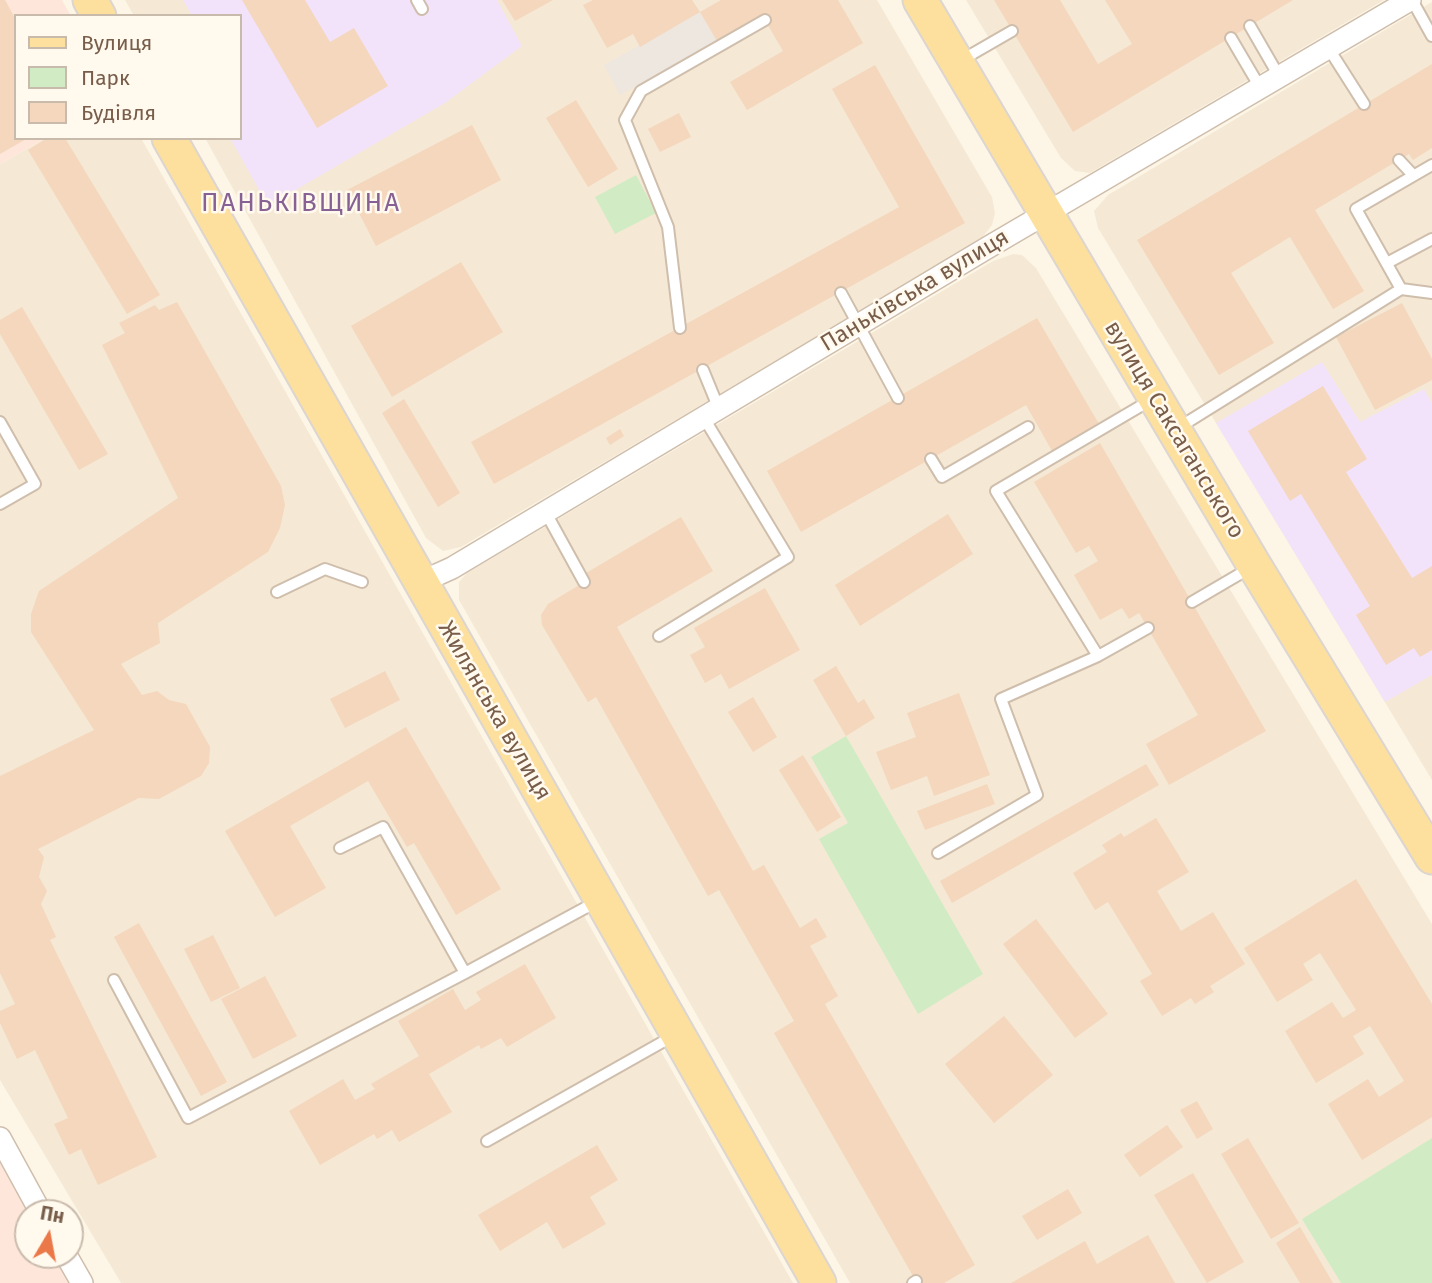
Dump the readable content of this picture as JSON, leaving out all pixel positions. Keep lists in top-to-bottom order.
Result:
{
  "streets": {
    "main road": ["вулиця Саксаганського", "Жилянська вулиця"],
    "street": ["Паньківська вулиця"]
  },
  "crossings": [
    ["Паньківська вулиця", "вулиця Саксаганського"],
    ["Паньківська вулиця", "Жилянська вулиця"]
  ],
  "districts": ["ПАНЬКІВЩИНА"],
  "legend": ["Вулиця", "Парк", "Будівля"],
  "north": "top"
}
